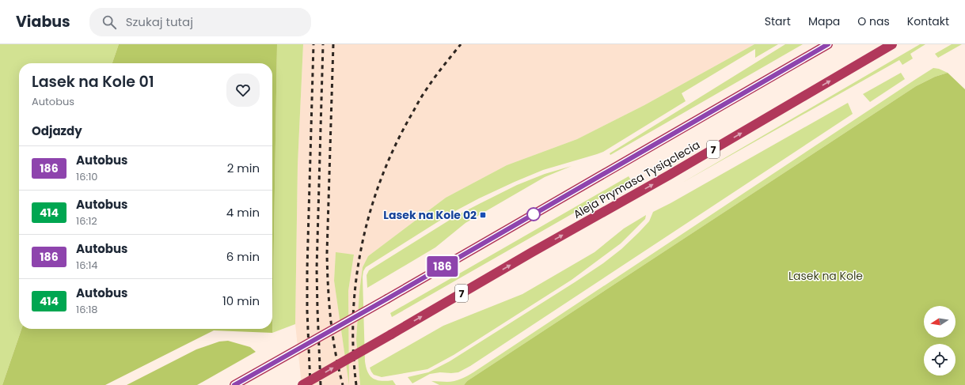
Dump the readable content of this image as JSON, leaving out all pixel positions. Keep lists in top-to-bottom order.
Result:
{
  "streets": {
    "main road": ["7", "Aleja Prymasa Tysiąclecia"]
  },
  "parks": ["Lasek na Kole"],
  "places": {
    "transit": ["Lasek na Kole 02"]
  },
  "lines": ["bus line 186"],
  "north": "left",
  "page": {
    "header": "Viabus",
    "search": "Szukaj tutaj",
    "nav": [
      "Start",
      "Mapa",
      "O nas",
      "Kontakt"
    ],
    "on_map": "186",
    "heading": [
      ["Lasek na Kole 01", "Autobus"],
      "Odjazdy"
    ],
    "list": [
      {
        "mark": "186",
        "name": "Autobus",
        "note": "16:10",
        "value": "2 min"
      },
      {
        "mark": "414",
        "name": "Autobus",
        "note": "16:12",
        "value": "4 min"
      },
      {
        "mark": "186",
        "name": "Autobus",
        "note": "16:14",
        "value": "6 min"
      },
      {
        "mark": "414",
        "name": "Autobus",
        "note": "16:18",
        "value": "10 min"
      }
    ]
  }
}
